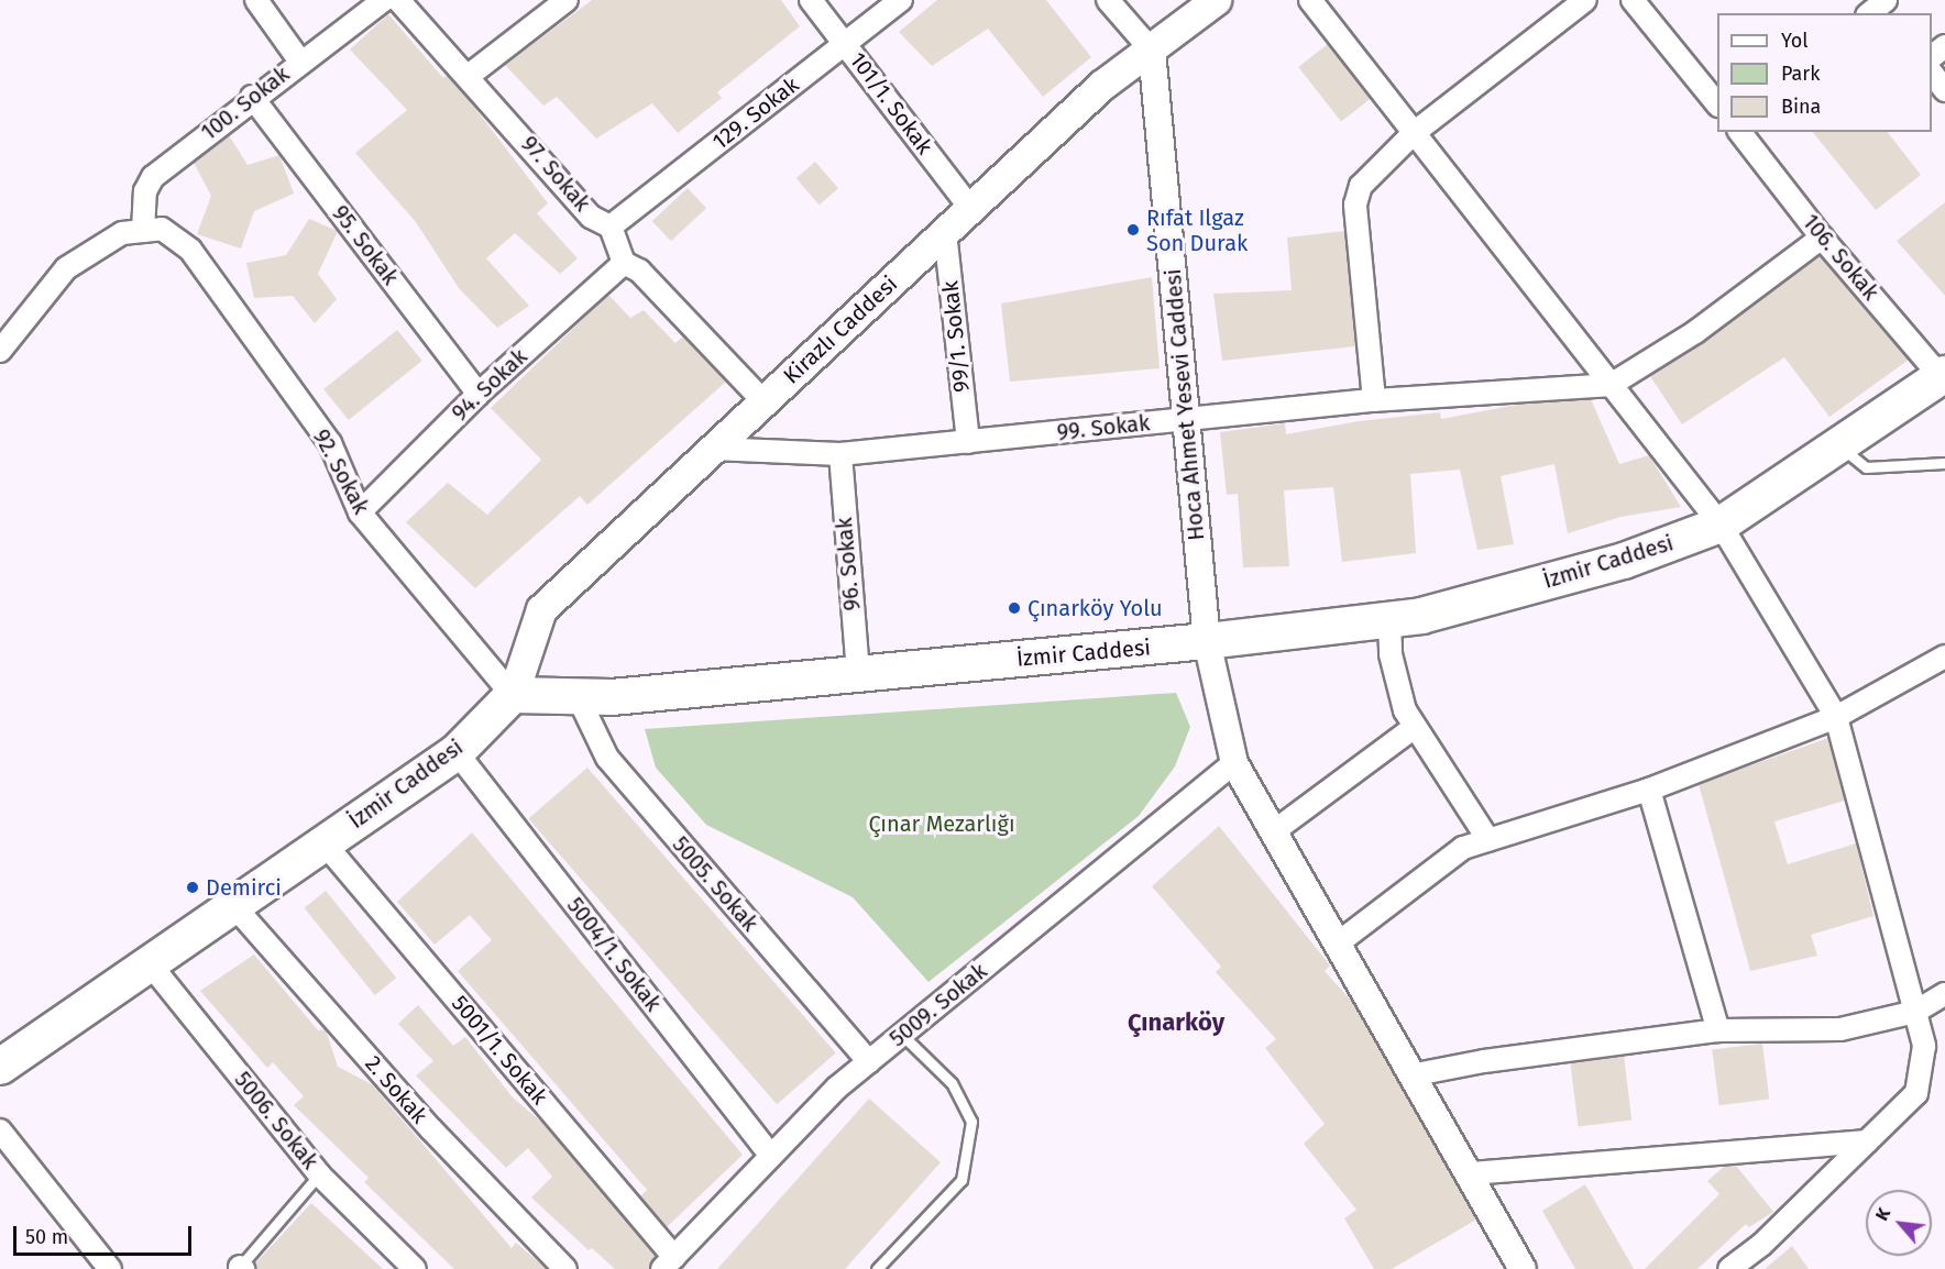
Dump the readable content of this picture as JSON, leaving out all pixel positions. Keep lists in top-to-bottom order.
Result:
{
  "streets": {
    "main road": ["Kirazlı Caddesi", "İzmir Caddesi"],
    "street": [
      "100. Sokak",
      "101/1. Sokak",
      "129. Sokak",
      "97. Sokak",
      "95. Sokak",
      "106. Sokak",
      "99/1. Sokak",
      "94. Sokak",
      "Hoca Ahmet Yesevi Caddesi",
      "99. Sokak",
      "92. Sokak",
      "96. Sokak",
      "5005. Sokak",
      "5004/1. Sokak",
      "5009. Sokak",
      "5001/1. Sokak",
      "2. Sokak",
      "5006. Sokak"
    ]
  },
  "crossings": [
    ["100. Sokak", "95. Sokak"],
    ["100. Sokak", "92. Sokak"],
    ["101/1. Sokak", "129. Sokak"],
    ["101/1. Sokak", "Kirazlı Caddesi"],
    ["129. Sokak", "97. Sokak"],
    ["97. Sokak", "94. Sokak"],
    ["95. Sokak", "94. Sokak"],
    ["106. Sokak", "İzmir Caddesi"],
    ["Kirazlı Caddesi", "99/1. Sokak"],
    ["Kirazlı Caddesi", "Hoca Ahmet Yesevi Caddesi"],
    ["Kirazlı Caddesi", "99. Sokak"],
    ["Kirazlı Caddesi", "92. Sokak"],
    ["Kirazlı Caddesi", "İzmir Caddesi"],
    ["99/1. Sokak", "99. Sokak"],
    ["94. Sokak", "92. Sokak"],
    ["Hoca Ahmet Yesevi Caddesi", "99. Sokak"],
    ["Hoca Ahmet Yesevi Caddesi", "İzmir Caddesi"],
    ["Hoca Ahmet Yesevi Caddesi", "5009. Sokak"],
    ["99. Sokak", "96. Sokak"],
    ["92. Sokak", "İzmir Caddesi"],
    ["İzmir Caddesi", "96. Sokak"],
    ["İzmir Caddesi", "5005. Sokak"],
    ["İzmir Caddesi", "5004/1. Sokak"],
    ["İzmir Caddesi", "5001/1. Sokak"],
    ["İzmir Caddesi", "2. Sokak"],
    ["İzmir Caddesi", "5006. Sokak"],
    ["5005. Sokak", "5009. Sokak"],
    ["5004/1. Sokak", "5009. Sokak"],
    ["5009. Sokak", "5001/1. Sokak"]
  ],
  "districts": ["Çınarköy"],
  "parks": ["Çınar Mezarlığı"],
  "places": ["Rıfat Ilgaz Son Durak", "Çınarköy Yolu", "Demirci"],
  "legend": ["Yol", "Park", "Bina"],
  "scale_bar": "50 m",
  "north": "top left"
}
